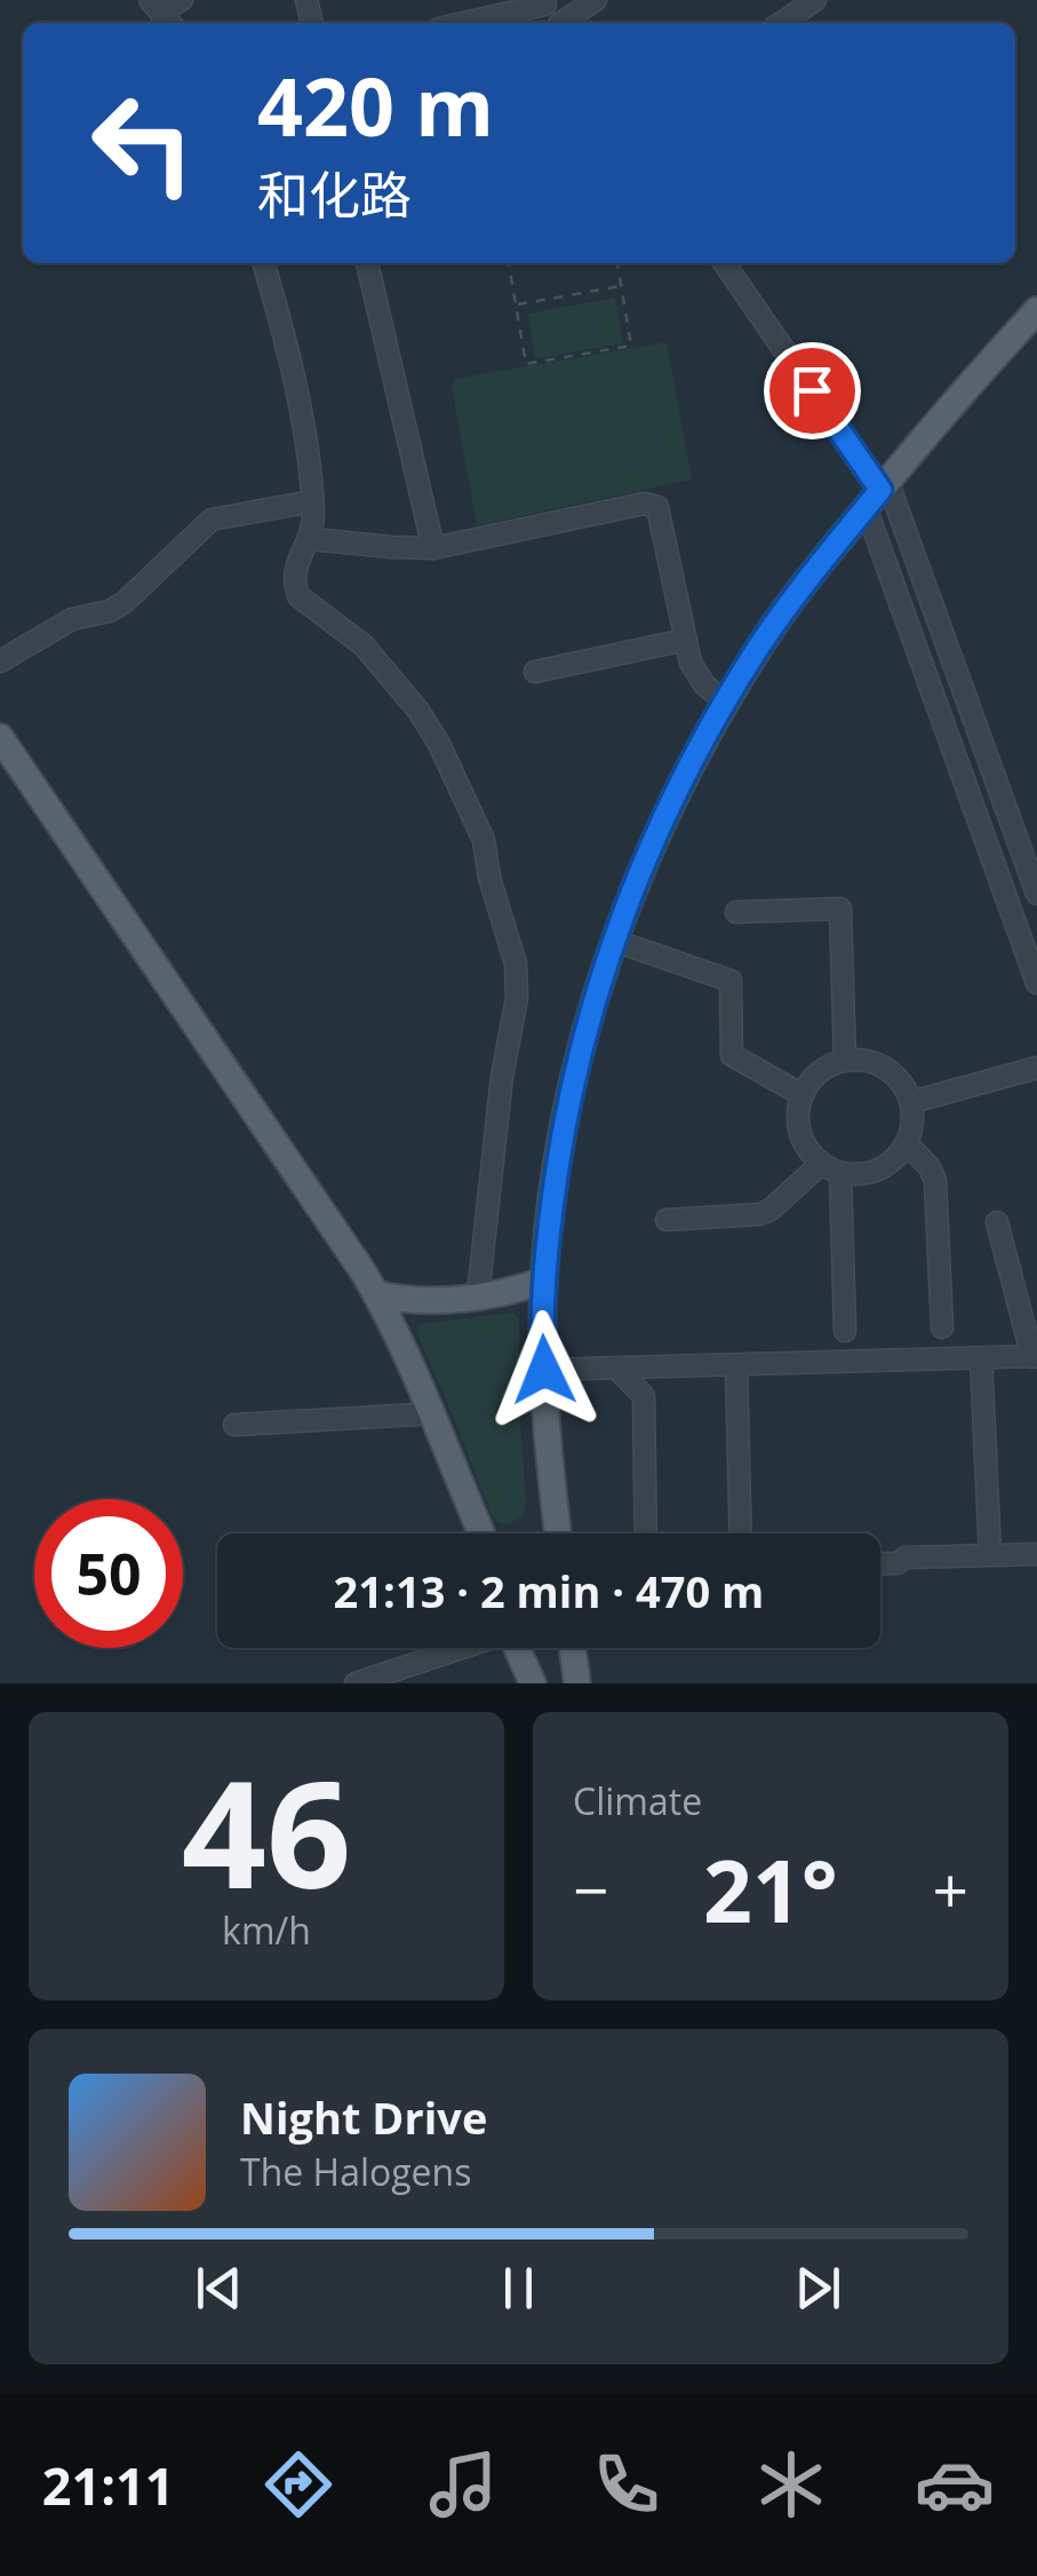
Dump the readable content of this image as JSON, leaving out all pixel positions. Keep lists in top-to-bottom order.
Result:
{
  "page": {
    "turn": ["420 m", "和化路"],
    "limit": "50",
    "trip": "21:13 · 2 min · 470 m",
    "tile": [
      ["46", "km/h"],
      "Climate"
    ],
    "heat": ["−", "21°", "+"],
    "song": ["Night Drive", "The Halogens"],
    "tabs": "21:11"
  }
}
